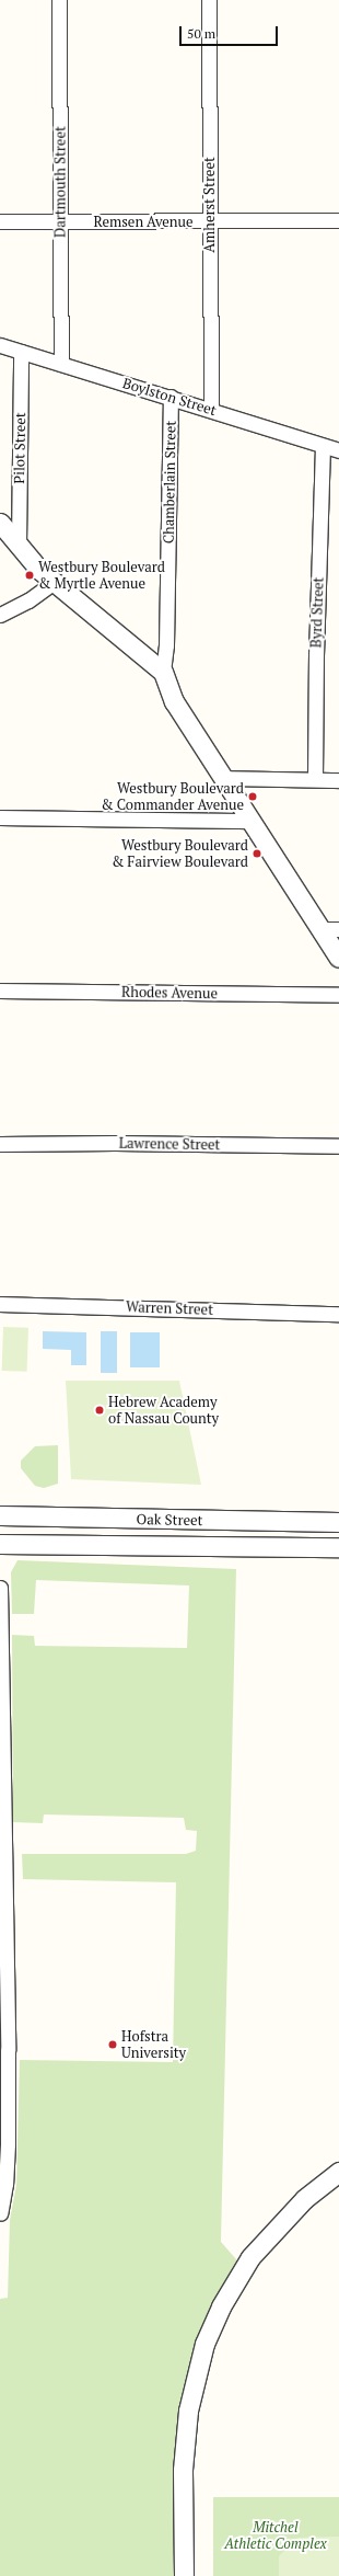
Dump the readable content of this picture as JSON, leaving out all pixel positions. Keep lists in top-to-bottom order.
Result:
{
  "streets": {
    "street": [
      "Dartmouth Street",
      "Amherst Street",
      "Remsen Avenue",
      "Boylston Street",
      "Pilot Street",
      "Chamberlain Street",
      "Byrd Street",
      "Rhodes Avenue",
      "Lawrence Street",
      "Warren Street",
      "Oak Street"
    ]
  },
  "crossings": [
    ["Dartmouth Street", "Remsen Avenue"],
    ["Dartmouth Street", "Boylston Street"],
    ["Amherst Street", "Remsen Avenue"],
    ["Amherst Street", "Boylston Street"],
    ["Boylston Street", "Pilot Street"],
    ["Boylston Street", "Chamberlain Street"],
    ["Boylston Street", "Byrd Street"]
  ],
  "parks": ["Mitchel Athletic Complex"],
  "places": [
    "Westbury Boulevard & Myrtle Avenue",
    "Westbury Boulevard & Commander Avenue",
    "Westbury Boulevard & Fairview Boulevard",
    "Hebrew Academy of Nassau County",
    "Hofstra University"
  ],
  "scale_bar": "50 m"
}
